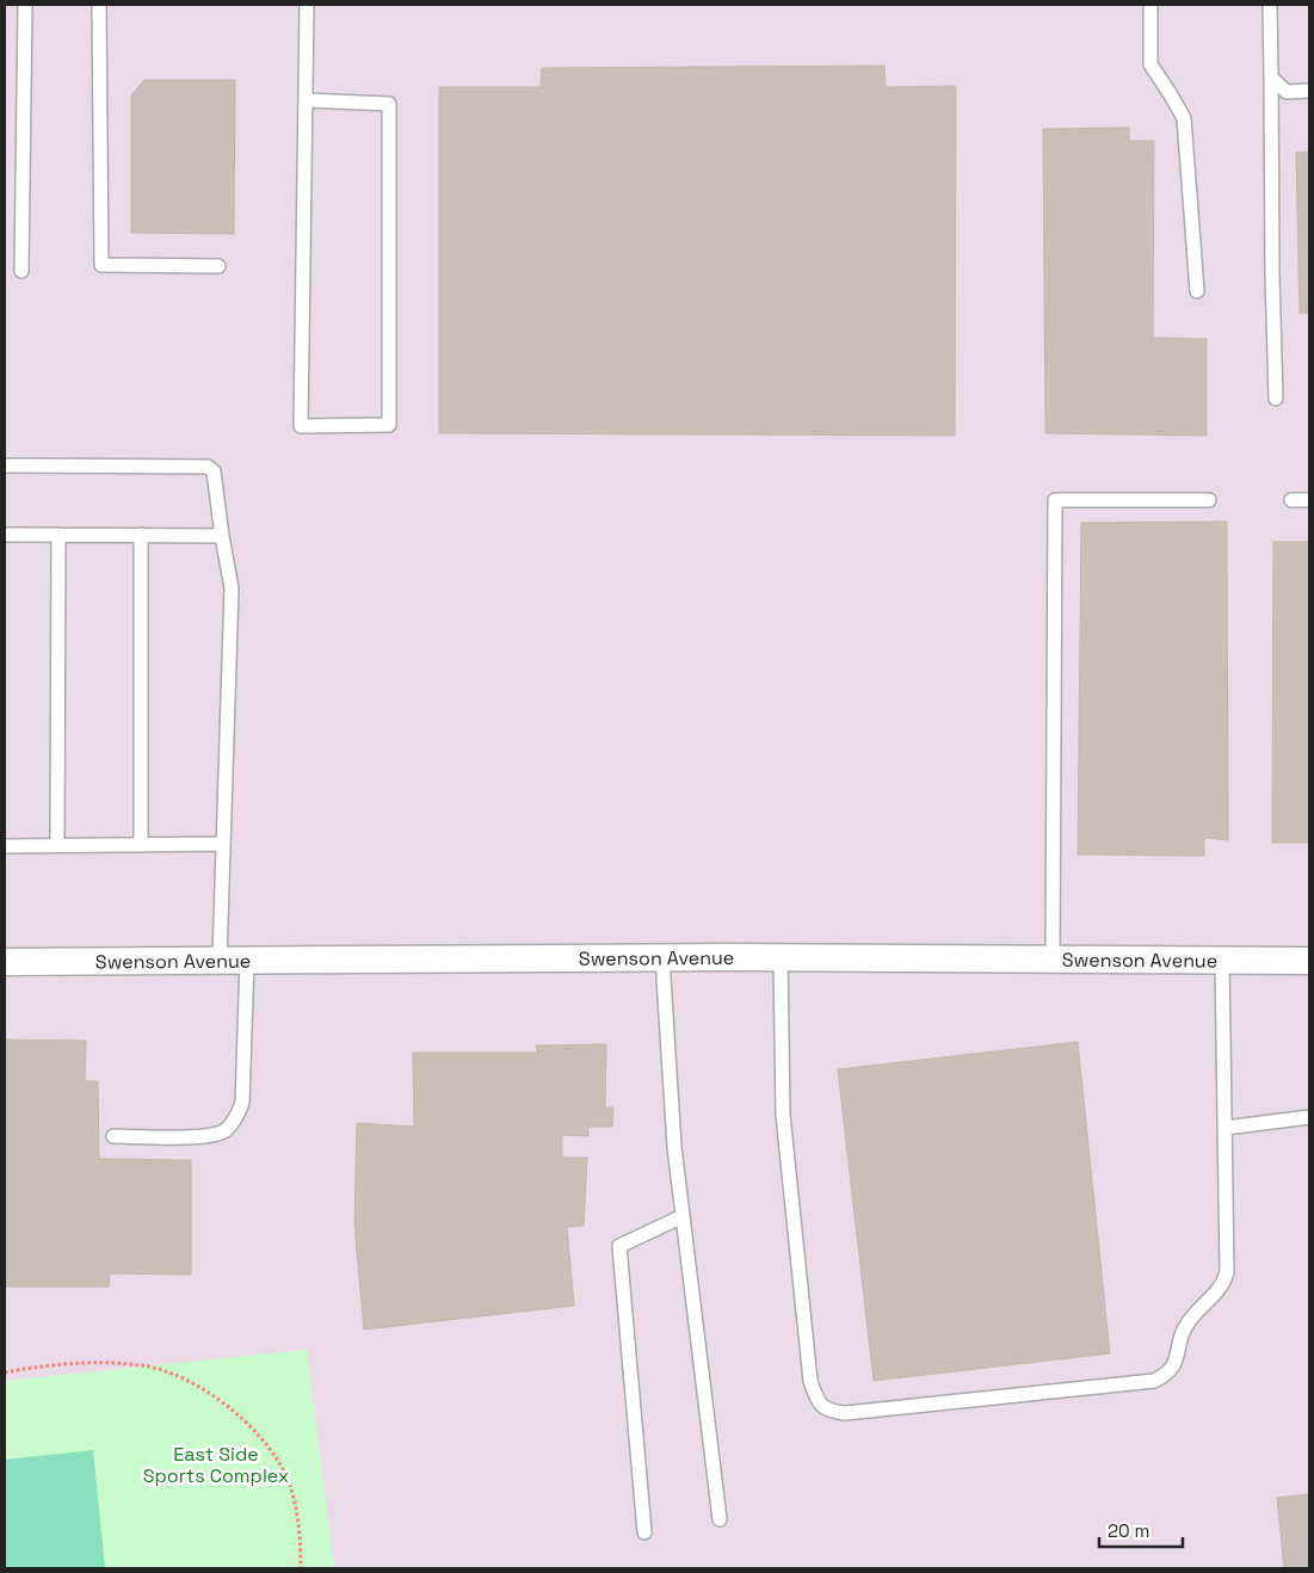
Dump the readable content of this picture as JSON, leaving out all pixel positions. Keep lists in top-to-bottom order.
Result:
{
  "streets": {
    "street": ["Swenson Avenue"]
  },
  "parks": ["East Side Sports Complex"],
  "scale_bar": "20 m"
}
